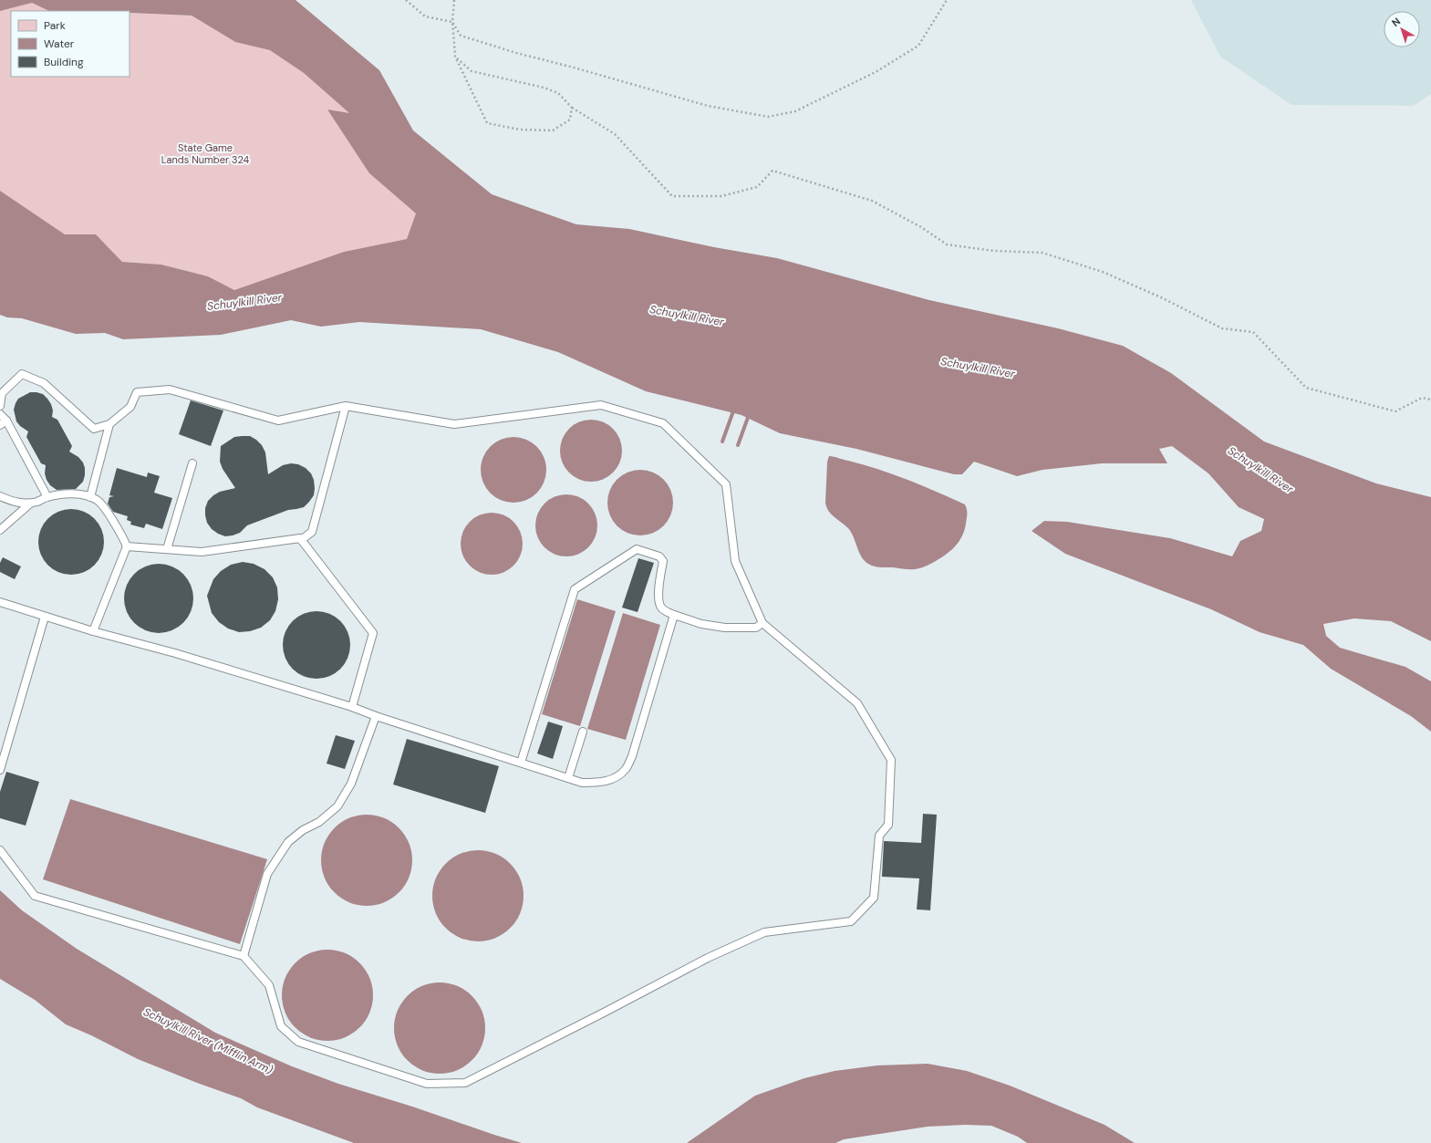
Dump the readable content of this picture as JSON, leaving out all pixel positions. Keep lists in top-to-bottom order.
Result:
{
  "water": ["Schuylkill River", "Schuylkill River (Mifflin Arm)"],
  "parks": ["State Game Lands Number 324"],
  "legend": ["Park", "Water", "Building"],
  "north": "top left"
}
